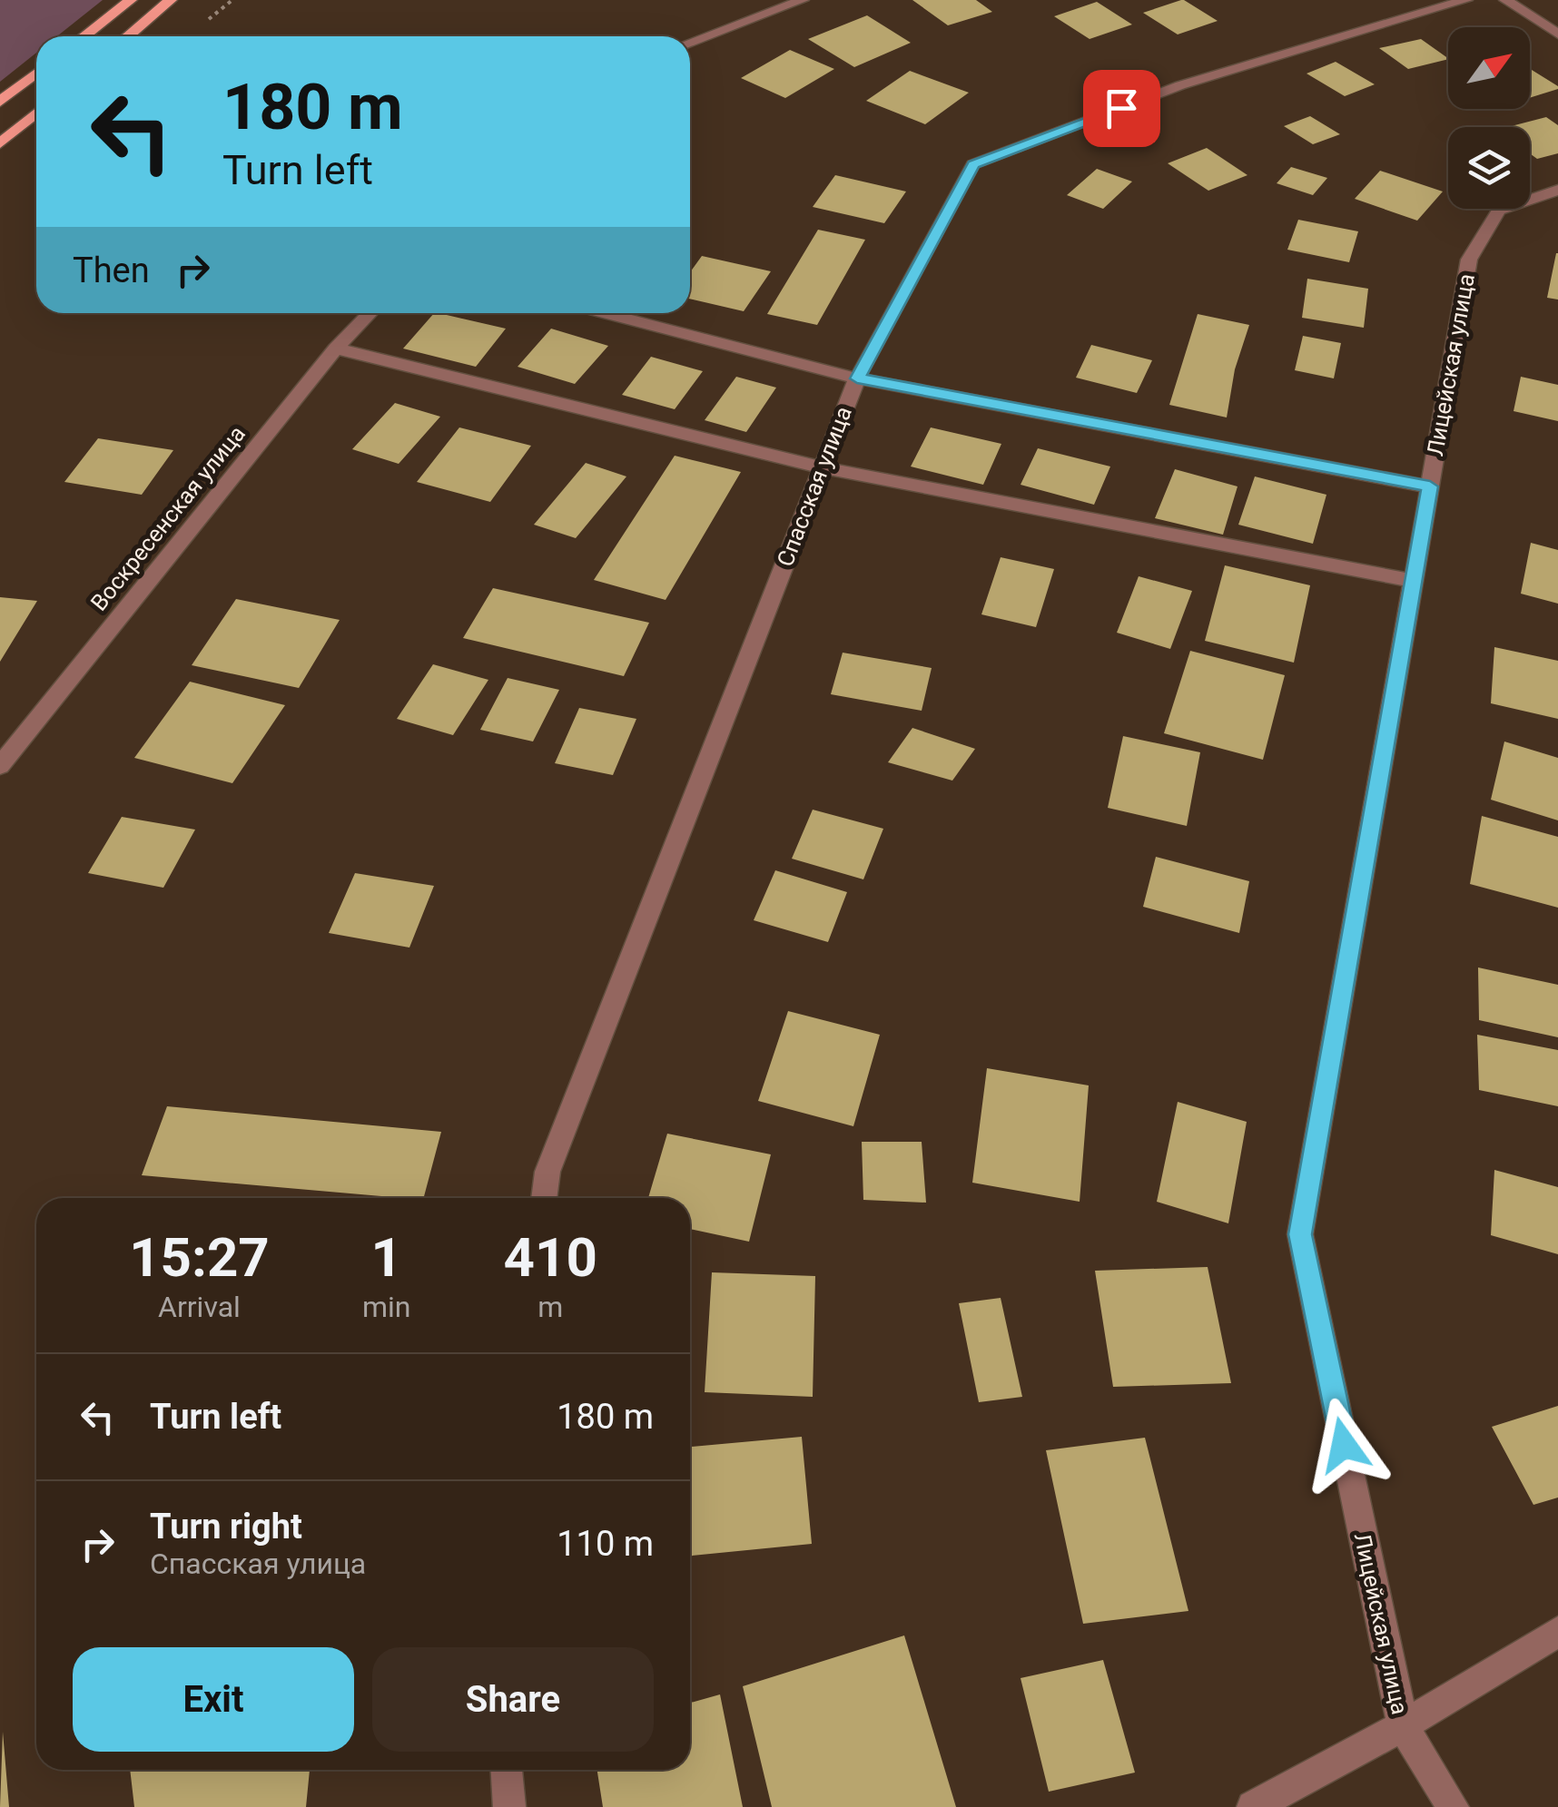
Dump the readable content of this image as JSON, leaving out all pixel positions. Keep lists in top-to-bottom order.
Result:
{
  "streets": {
    "street": ["Лицейская улица", "Спасская улица", "Воскресенская улица"]
  },
  "north": "top right",
  "page": {
    "turn": ["180 m", "Turn left"],
    "then": "Then",
    "eta": [
      "15:27",
      "Arrival",
      "1",
      "min",
      "410",
      "m"
    ],
    "list": [
      {
        "name": "Turn left",
        "value": "180 m"
      },
      {
        "name": "Turn right",
        "note": "Спасская улица",
        "value": "110 m"
      }
    ],
    "buttons": ["Exit", "Share"]
  }
}
